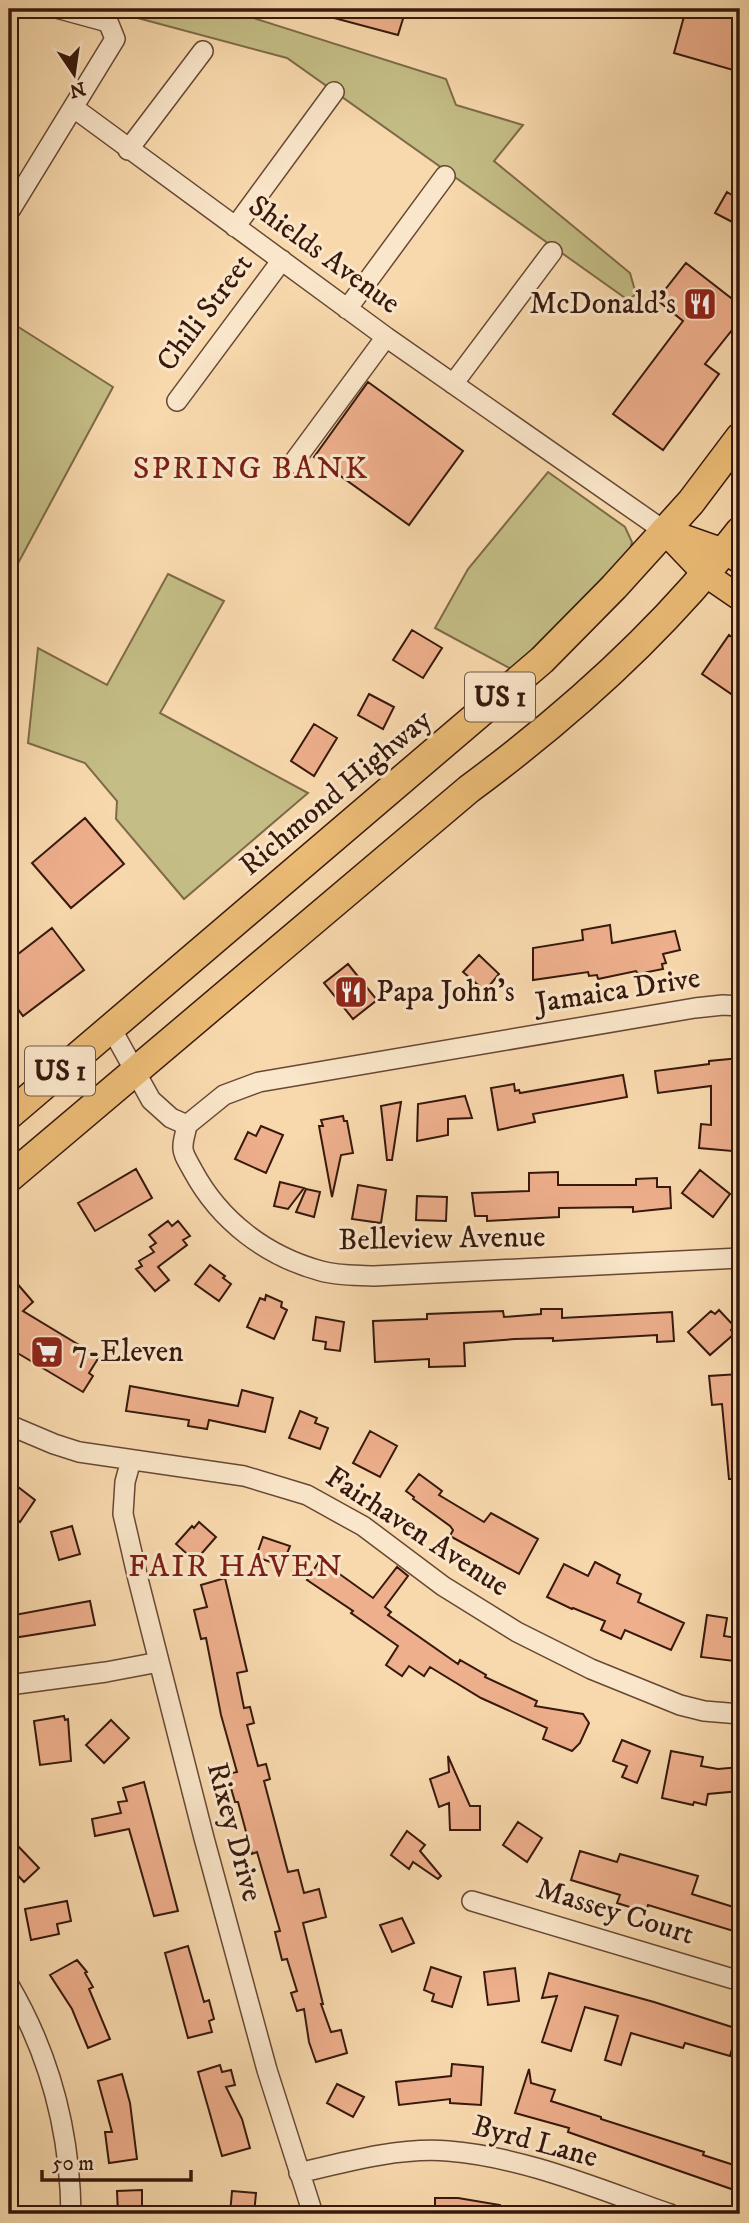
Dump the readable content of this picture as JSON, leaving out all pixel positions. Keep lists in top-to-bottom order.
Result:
{
  "streets": {
    "highway": ["US 1", "Richmond Highway"],
    "street": [
      "Shields Avenue",
      "Chili Street",
      "Jamaica Drive",
      "Belleview Avenue",
      "Fairhaven Avenue",
      "Rixey Drive",
      "Massey Court",
      "Byrd Lane"
    ]
  },
  "crossings": [
    ["Shields Avenue", "Chili Street"],
    ["Shields Avenue", "Richmond Highway"],
    ["Jamaica Drive", "Belleview Avenue"],
    ["Fairhaven Avenue", "Rixey Drive"],
    ["Rixey Drive", "Byrd Lane"]
  ],
  "districts": ["SPRING BANK", "FAIR HAVEN"],
  "places": {
    "restaurant": ["McDonald's", "Papa John's"],
    "supermarket": ["7-Eleven"]
  },
  "scale_bar": "50 m",
  "north": "bottom"
}
